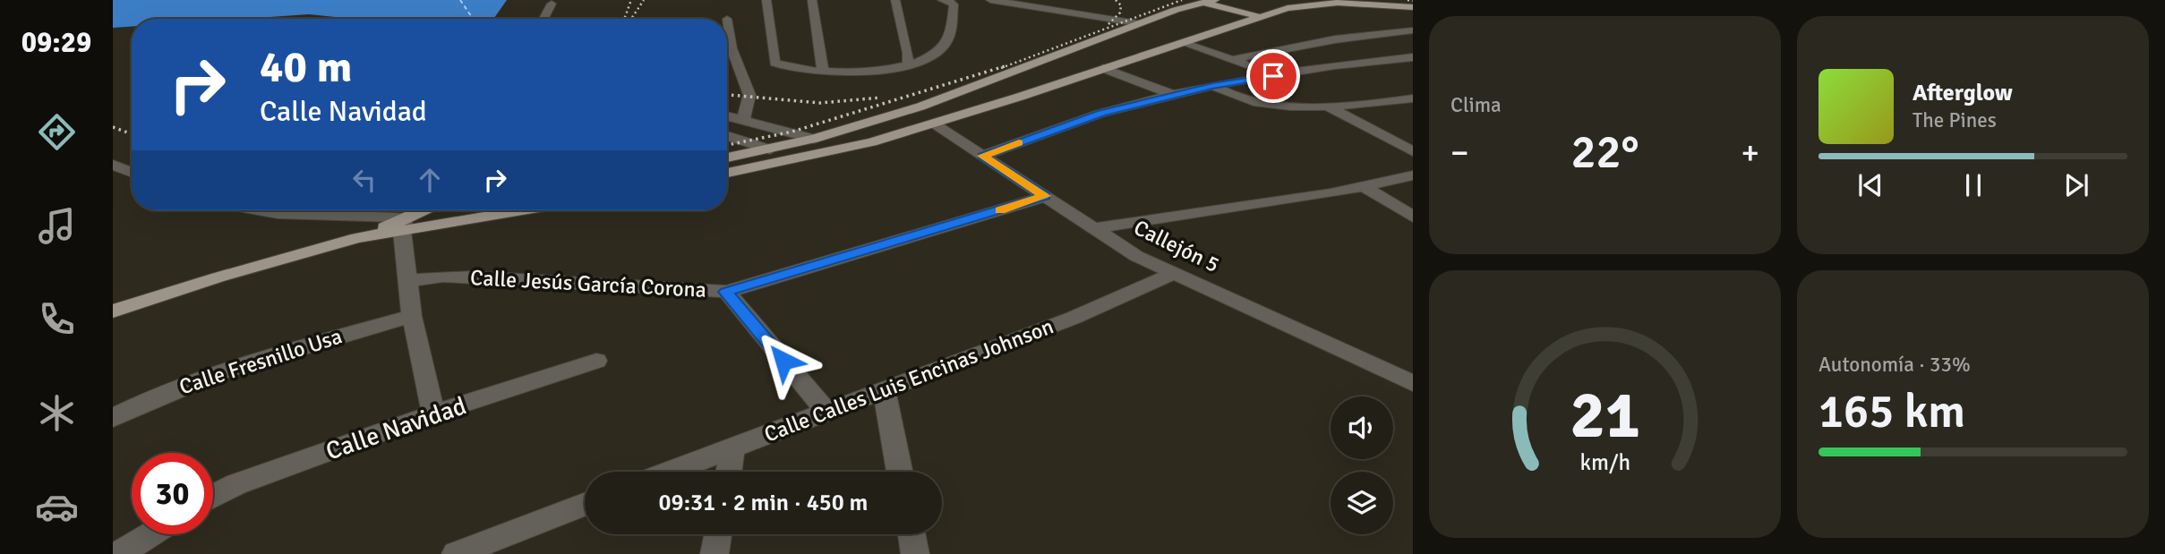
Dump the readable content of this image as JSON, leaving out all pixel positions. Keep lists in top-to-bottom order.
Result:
{
  "streets": {
    "street": [
      "Callejón 5",
      "Calle Jesús García Corona",
      "Calle Fresnillo Usa",
      "Calle Calles Luis Encinas Johnson",
      "Calle Navidad"
    ]
  },
  "crossings": [
    ["Callejón 5", "Calle Calles Luis Encinas Johnson"],
    ["Calle Jesús García Corona", "Calle Calles Luis Encinas Johnson"]
  ],
  "page": {
    "tabs": "09:29",
    "tile": [
      "Clima",
      ["Autonomía · 33%", "165 km"]
    ],
    "turn": ["40 m", "Calle Navidad"],
    "song": ["Afterglow", "The Pines"],
    "heat": ["−", "22°", "+"],
    "limit": "30",
    "trip": "09:31 · 2 min · 450 m",
    "gauge": ["21", "km/h"]
  }
}
